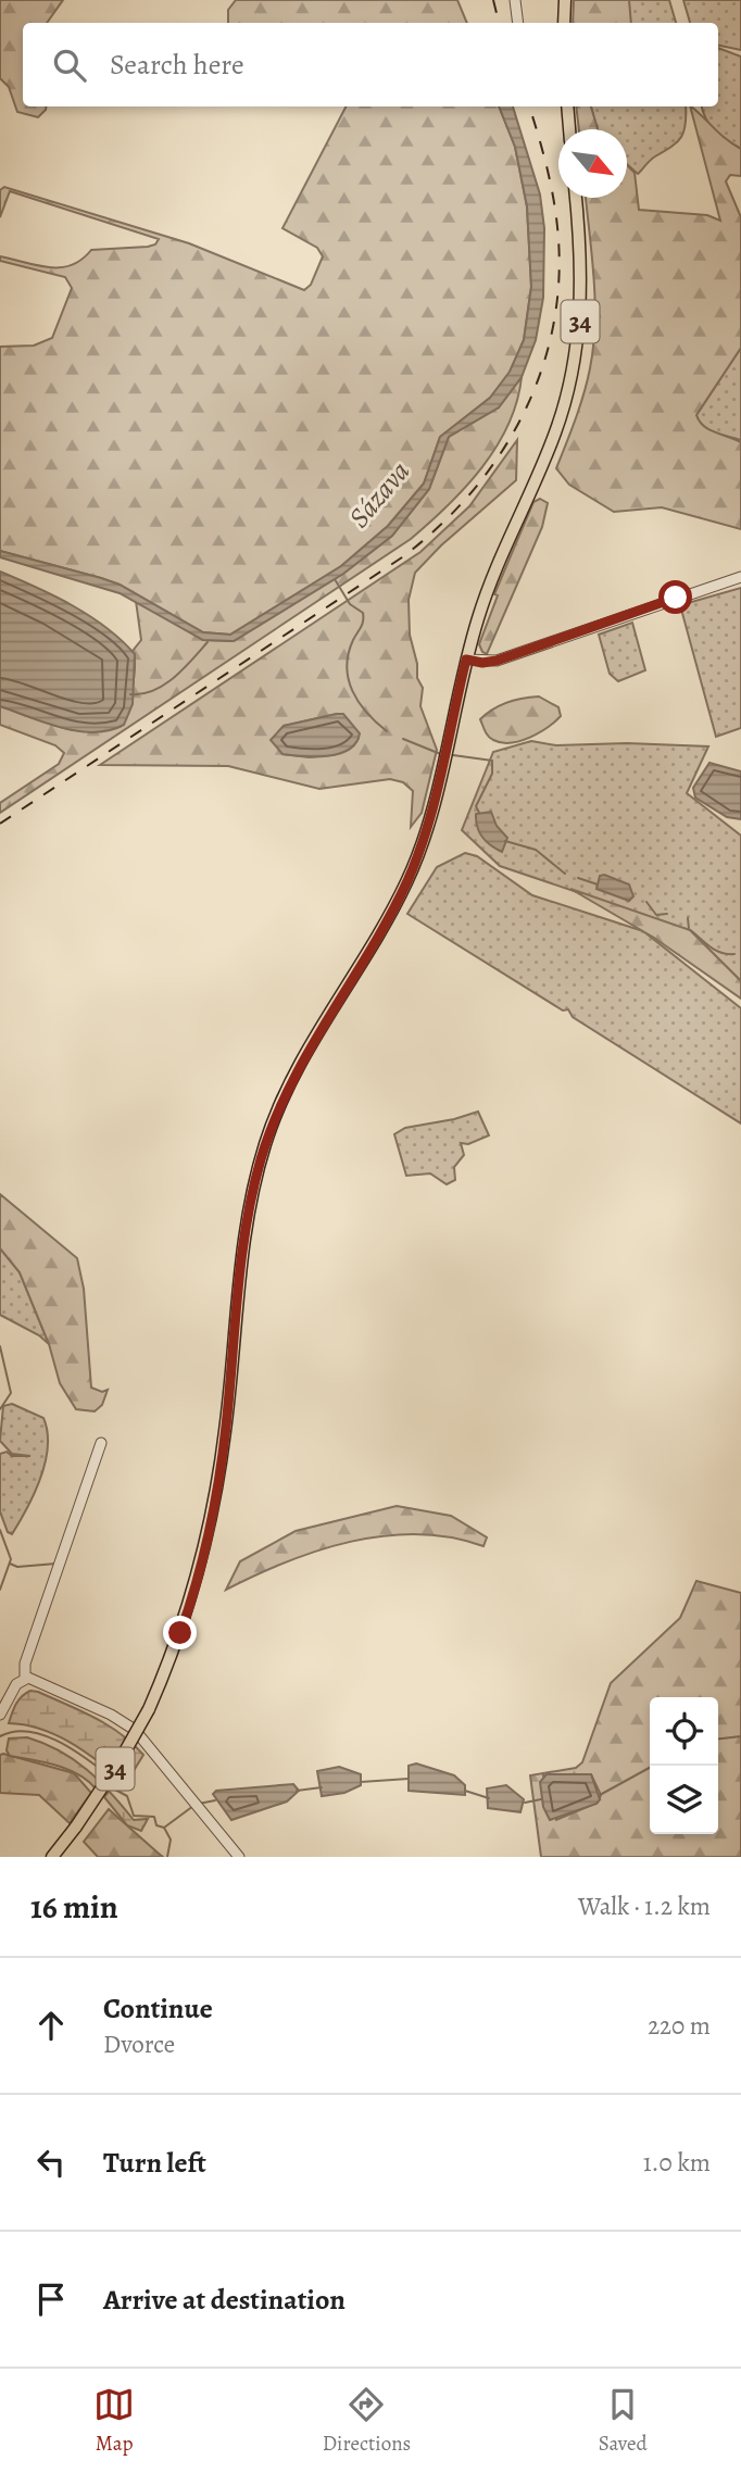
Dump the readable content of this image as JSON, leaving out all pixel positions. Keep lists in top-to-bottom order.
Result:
{
  "streets": {
    "main road": ["34"]
  },
  "water": ["Sázava"],
  "north": "bottom right",
  "page": {
    "search": "Search here",
    "heading": ["16 min", "Walk · 1.2 km"],
    "list": [
      ["Continue", "Dvorce", "220 m"],
      ["Turn left", "1.0 km"],
      "Arrive at destination"
    ],
    "nav": ["Map", "Directions", "Saved"]
  }
}
